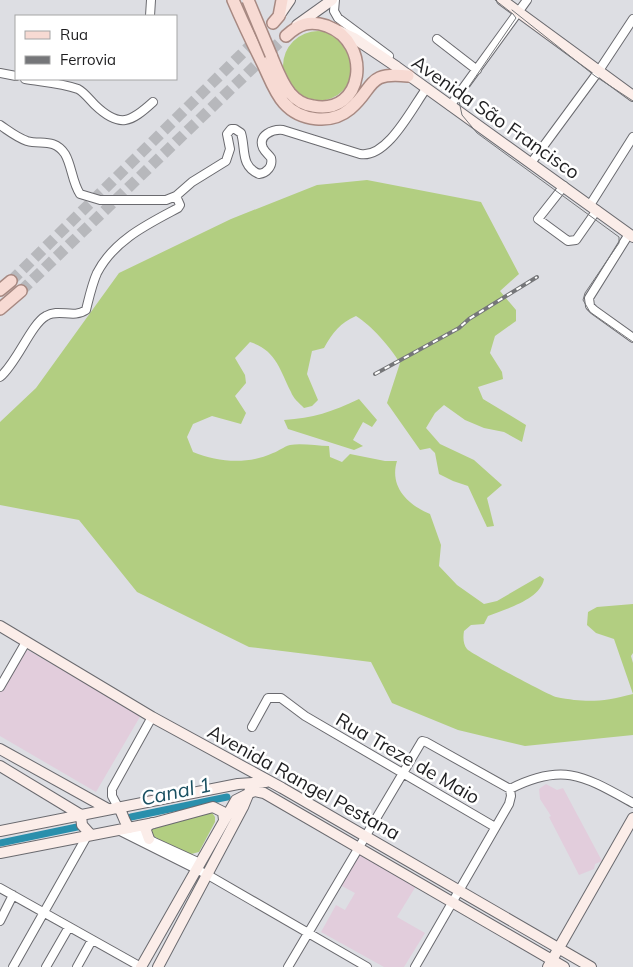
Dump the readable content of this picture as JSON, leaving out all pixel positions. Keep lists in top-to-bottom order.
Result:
{
  "streets": {
    "main road": ["Avenida São Francisco", "Avenida Rangel Pestana"],
    "street": ["Rua Treze de Maio"]
  },
  "water": ["Canal 1"],
  "legend": ["Rua", "Ferrovia"]
}
